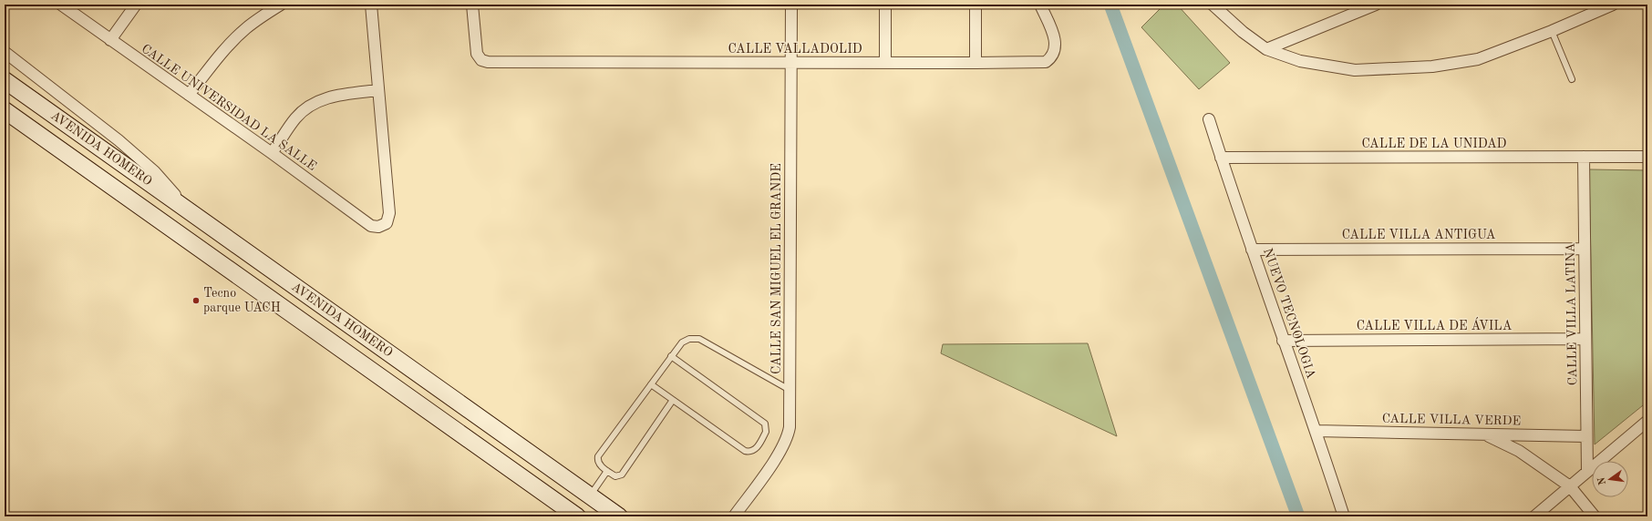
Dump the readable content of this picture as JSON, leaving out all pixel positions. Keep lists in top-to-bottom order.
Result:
{
  "streets": {
    "main road": ["AVENIDA HOMERO"],
    "street": [
      "CALLE VALLADOLID",
      "CALLE UNIVERSIDAD LA SALLE",
      "CALLE DE LA UNIDAD",
      "CALLE VILLA ANTIGUA",
      "CALLE SAN MIGUEL EL GRANDE",
      "NUEVO TECNOLOGIA",
      "CALLE VILLA LATINA",
      "CALLE VILLA DE ÁVILA",
      "CALLE VILLA VERDE"
    ]
  },
  "crossings": [
    ["CALLE VALLADOLID", "CALLE SAN MIGUEL EL GRANDE"],
    ["CALLE DE LA UNIDAD", "NUEVO TECNOLOGIA"],
    ["CALLE DE LA UNIDAD", "CALLE VILLA LATINA"],
    ["CALLE VILLA ANTIGUA", "NUEVO TECNOLOGIA"],
    ["CALLE VILLA ANTIGUA", "CALLE VILLA LATINA"],
    ["NUEVO TECNOLOGIA", "CALLE VILLA DE ÁVILA"],
    ["NUEVO TECNOLOGIA", "CALLE VILLA VERDE"],
    ["CALLE VILLA LATINA", "CALLE VILLA DE ÁVILA"],
    ["CALLE VILLA LATINA", "CALLE VILLA VERDE"]
  ],
  "places": ["Tecno parque UACH"],
  "north": "left"
}
